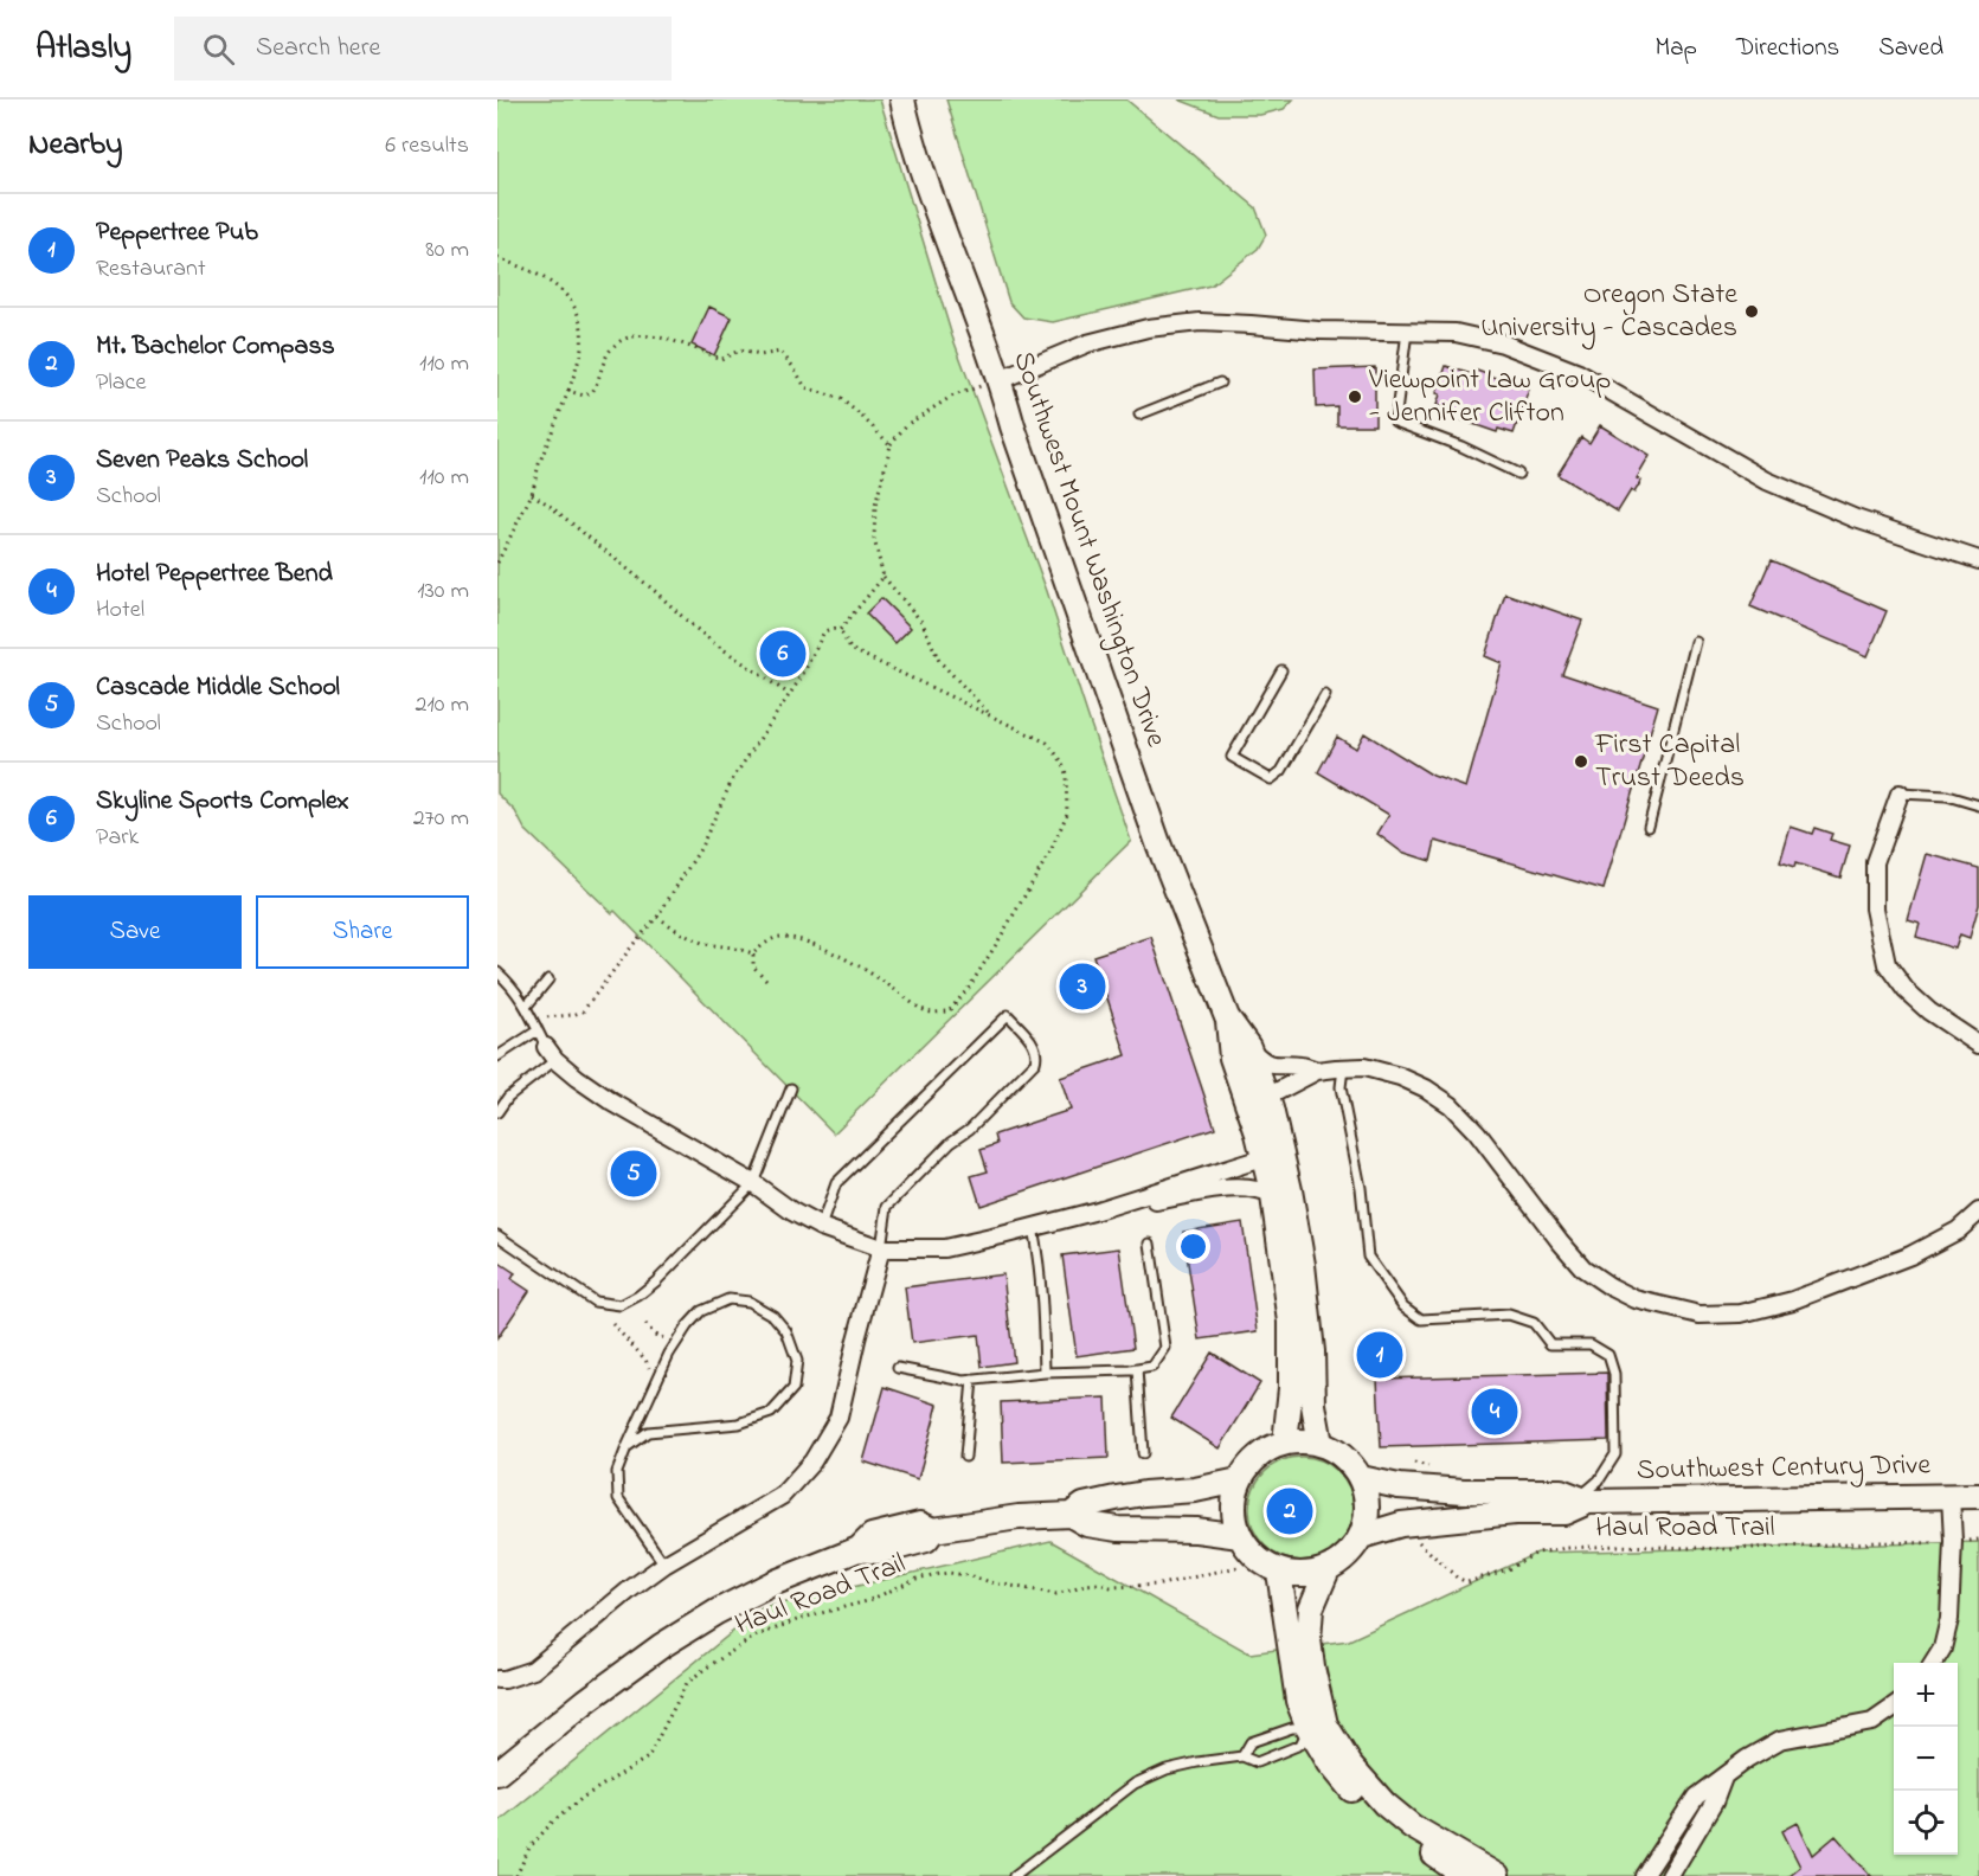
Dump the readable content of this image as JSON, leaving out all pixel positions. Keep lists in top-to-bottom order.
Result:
{
  "streets": {
    "main road": ["Southwest Mount Washington Drive", "Southwest Century Drive"],
    "path": ["Haul Road Trail"]
  },
  "crossings": [
    ["Southwest Mount Washington Drive", "Southwest Century Drive"]
  ],
  "places": ["Oregon State University - Cascades", "Viewpoint Law Group - Jennifer Clifton", "First Capital Trust Deeds"],
  "page": {
    "header": "Atlasly",
    "search": "Search here",
    "nav": ["Map", "Directions", "Saved"],
    "heading": ["Nearby", "6 results"],
    "list": [
      {
        "mark": "1",
        "name": "Peppertree Pub",
        "note": "Restaurant",
        "value": "80 m"
      },
      {
        "mark": "2",
        "name": "Mt. Bachelor Compass",
        "note": "Place",
        "value": "110 m"
      },
      {
        "mark": "3",
        "name": "Seven Peaks School",
        "note": "School",
        "value": "110 m"
      },
      {
        "mark": "4",
        "name": "Hotel Peppertree Bend",
        "note": "Hotel",
        "value": "130 m"
      },
      {
        "mark": "5",
        "name": "Cascade Middle School",
        "note": "School",
        "value": "210 m"
      },
      {
        "mark": "6",
        "name": "Skyline Sports Complex",
        "note": "Park",
        "value": "270 m"
      }
    ],
    "pins": [
      "6",
      "3",
      "5",
      "1",
      "4",
      "2"
    ],
    "buttons": ["Save", "Share"],
    "map_buttons": ["+", "−"]
  }
}
